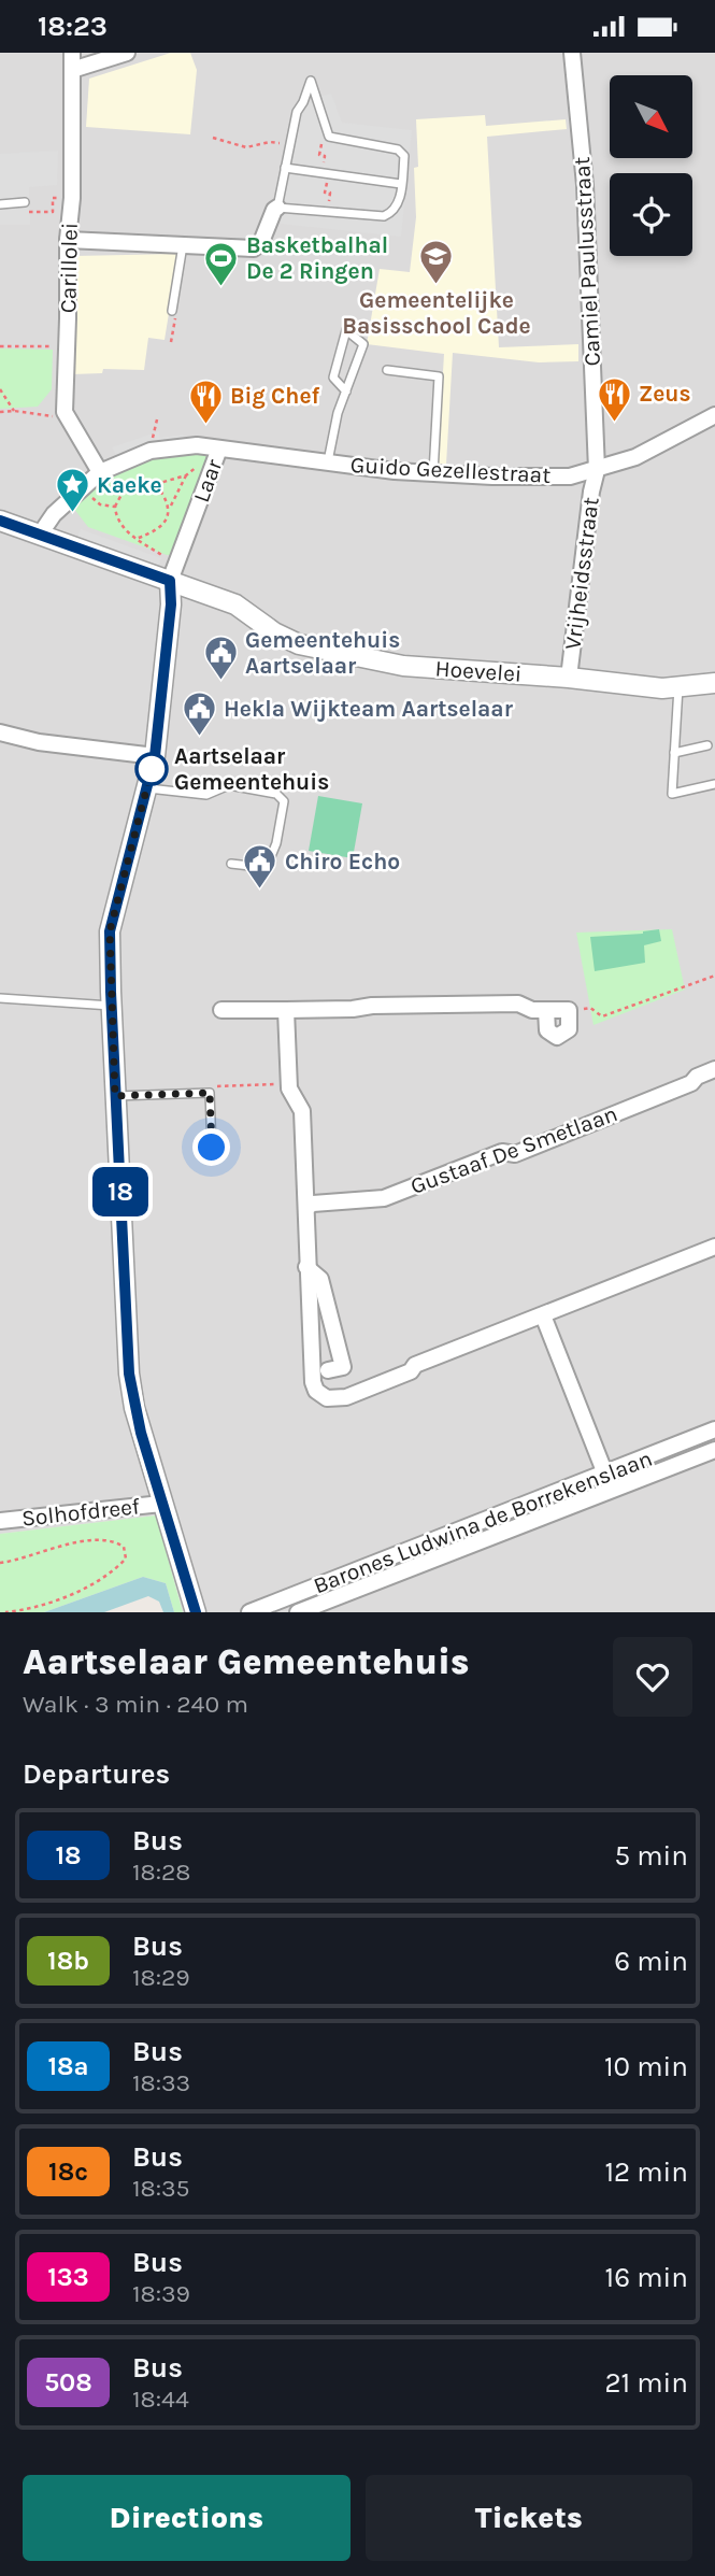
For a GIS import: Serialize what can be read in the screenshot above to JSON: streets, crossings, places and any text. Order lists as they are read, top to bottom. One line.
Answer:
{"streets":{"street":["Camiel Paulusstraat","Carillolei","Guido Gezellestraat","Laar","Vrijheidsstraat","Hoevelei","Gustaaf De Smetlaan","Solhofdreef","Barones Ludwina de Borrekenslaan"]},"crossings":[["Camiel Paulusstraat","Guido Gezellestraat"],["Camiel Paulusstraat","Vrijheidsstraat"],["Carillolei","Laar"],["Guido Gezellestraat","Laar"],["Guido Gezellestraat","Vrijheidsstraat"],["Laar","Hoevelei"],["Vrijheidsstraat","Hoevelei"]],"places":{"school or university":["Gemeentelijke Basisschool Cade"],"sports":["Basketbalhal De 2 Ringen"],"restaurant":["Zeus","Big Chef"],"place":["Kaeke"],"public building":["Gemeentehuis Aartselaar","Hekla Wijkteam Aartselaar","Chiro Echo"],"other":["Aartselaar Gemeentehuis"]},"lines":["bus line 18"],"north":"bottom right","page":{"status":"18:23","on_map":"18","heading":[["Aartselaar Gemeentehuis","Walk · 3 min · 240 m"],"Departures"],"list":[{"mark":"18","name":"Bus","note":"18:28","value":"5 min"},{"mark":"18b","name":"Bus","note":"18:29","value":"6 min"},{"mark":"18a","name":"Bus","note":"18:33","value":"10 min"},{"mark":"18c","name":"Bus","note":"18:35","value":"12 min"},{"mark":"133","name":"Bus","note":"18:39","value":"16 min"},{"mark":"508","name":"Bus","note":"18:44","value":"21 min"}],"buttons":["Directions","Tickets"]}}
